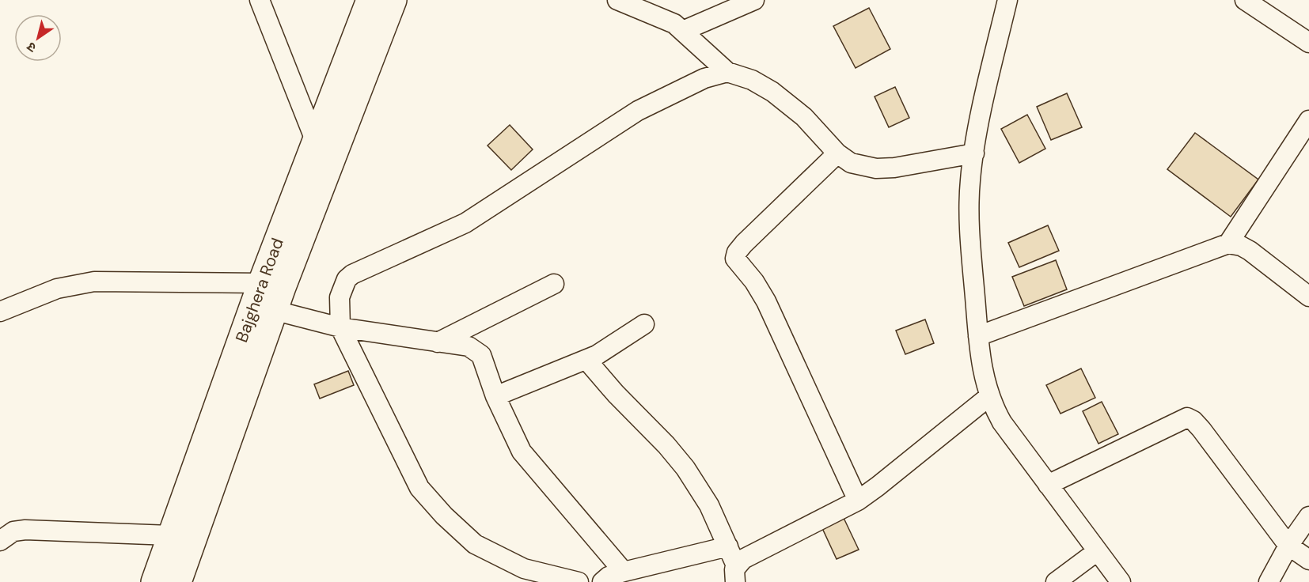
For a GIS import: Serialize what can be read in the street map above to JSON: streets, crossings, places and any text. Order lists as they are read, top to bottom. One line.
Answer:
{"streets":{"main road":["Bajghera Road"]},"north":"bottom left"}
